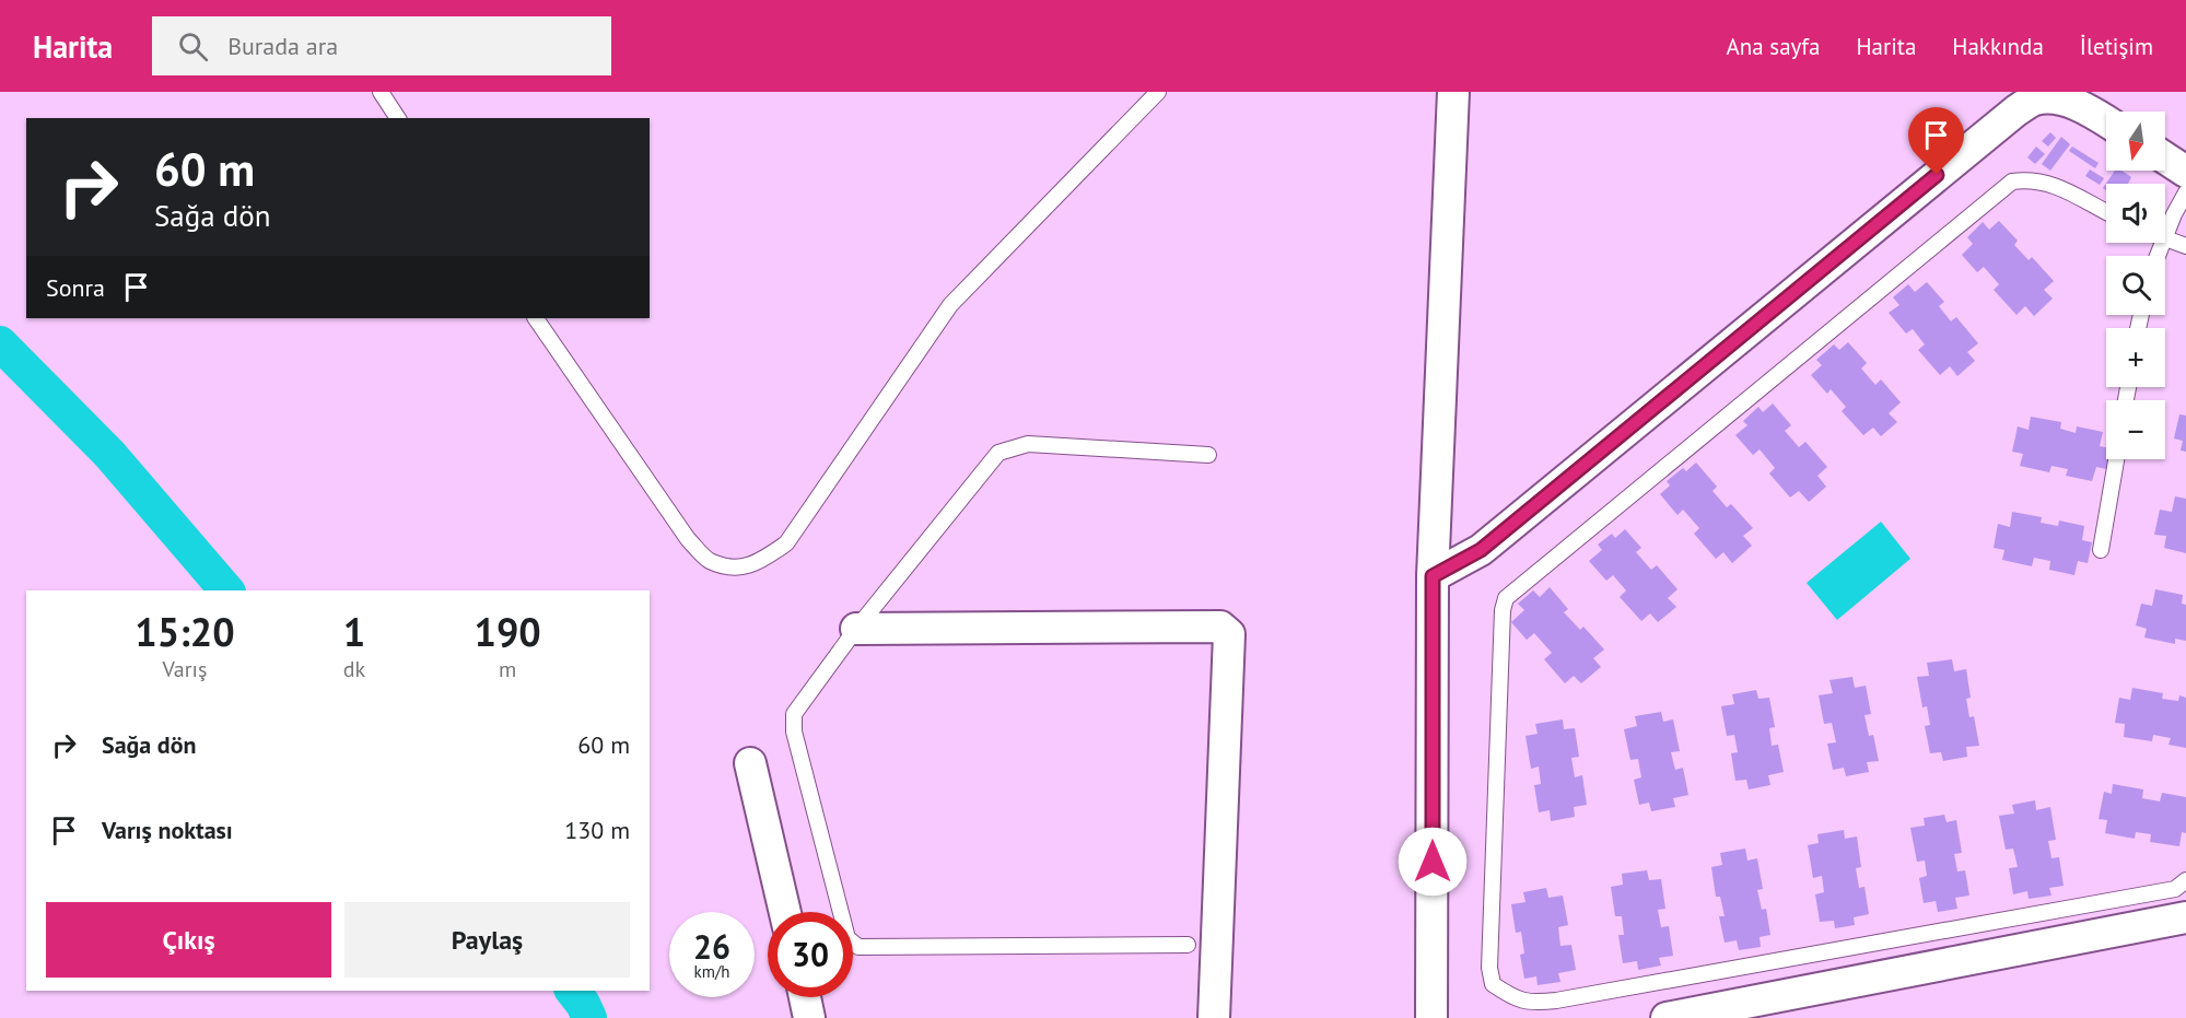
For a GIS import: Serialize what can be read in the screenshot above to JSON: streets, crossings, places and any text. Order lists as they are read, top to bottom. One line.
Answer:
{"north":"bottom","page":{"header":"Harita","search":"Burada ara","nav":["Ana sayfa","Harita","Hakkında","İletişim"],"map_buttons":["+","−"],"turn":["60 m","Sağa dön"],"then":"Sonra","eta":["15:20","Varış","1","dk","190","m"],"list":[{"name":"Sağa dön","value":"60 m"},{"name":"Varış noktası","value":"130 m"}],"buttons":["Çıkış","Paylaş"],"speed":"26 km/h","limit":"30"}}
